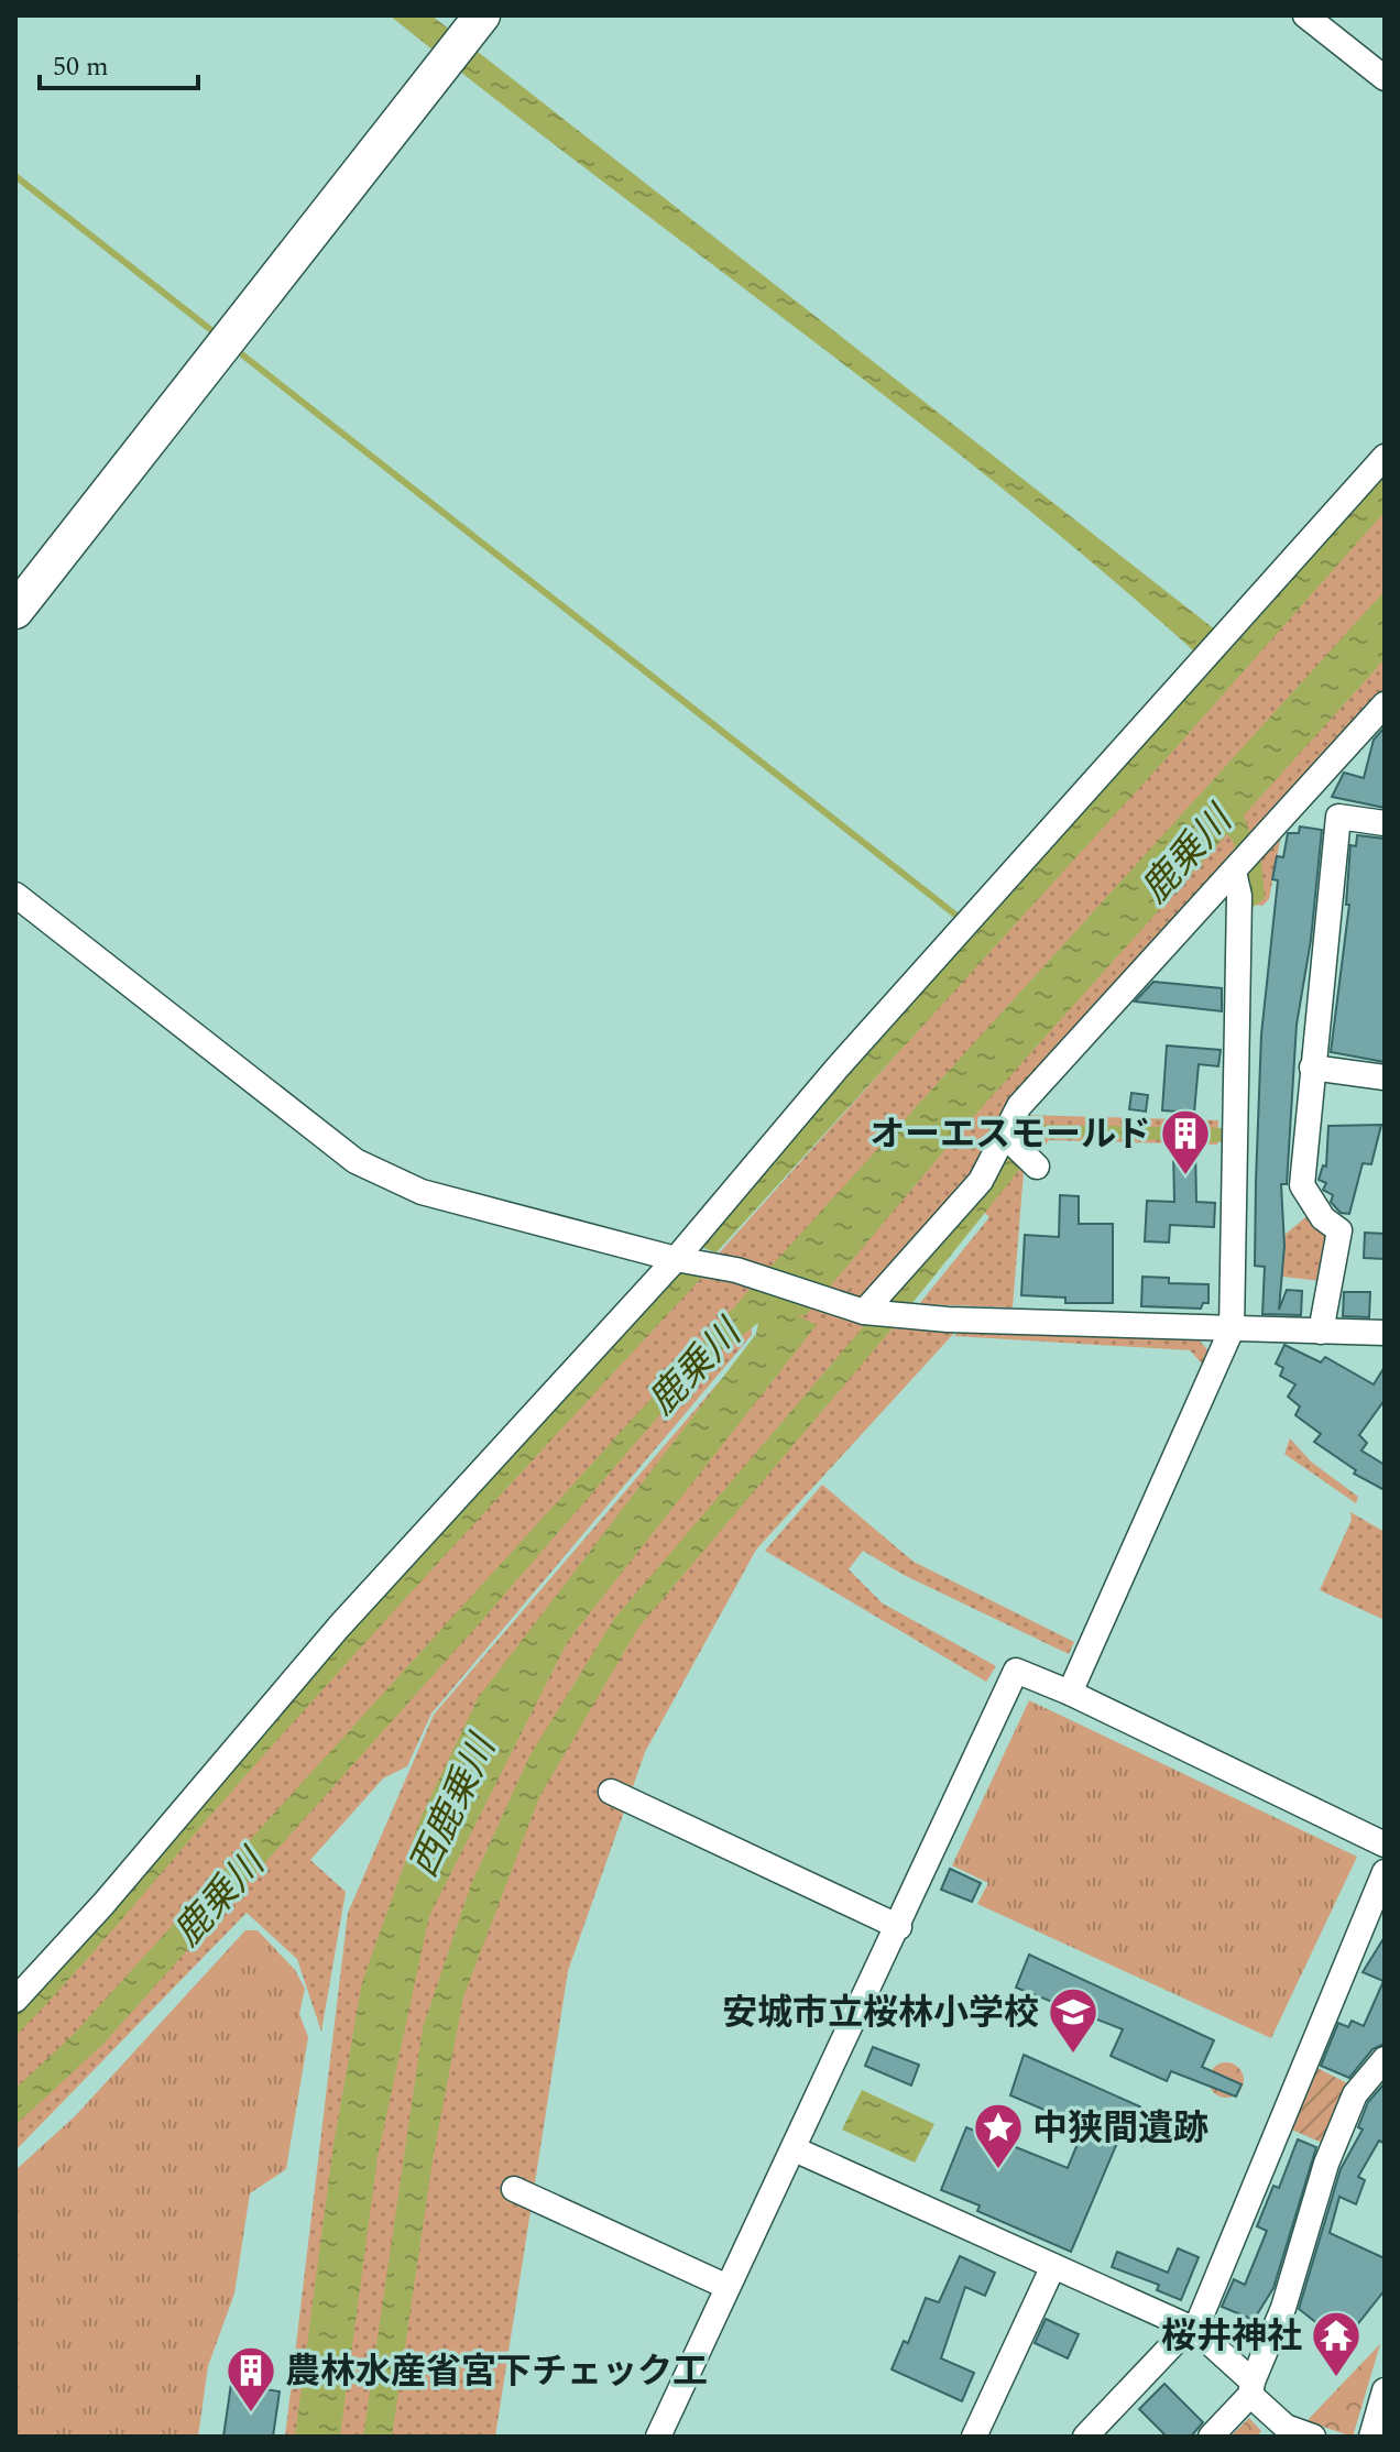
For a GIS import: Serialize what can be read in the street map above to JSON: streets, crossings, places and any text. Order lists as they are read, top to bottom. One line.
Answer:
{"water":["鹿乗川","西鹿乗川"],"places":{"building":["オーエスモールド","農林水産省宮下チェック工"],"school or university":["安城市立桜林小学校"],"place":["中狭間遺跡"],"temple":["桜井神社"]},"scale_bar":"50 m"}
